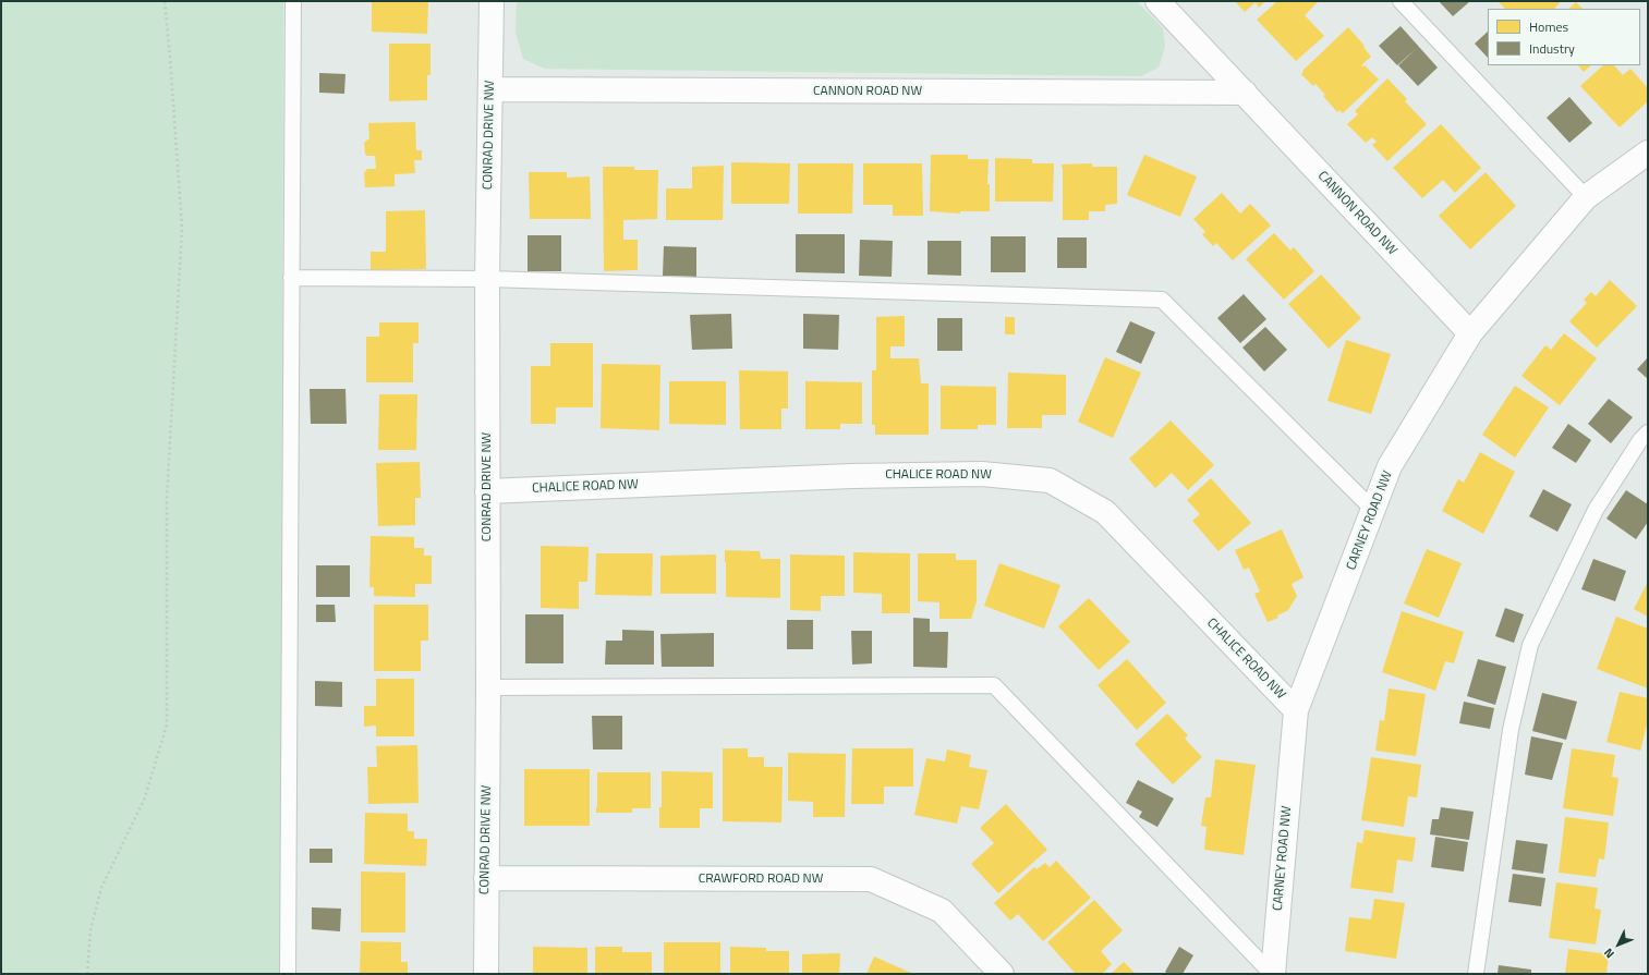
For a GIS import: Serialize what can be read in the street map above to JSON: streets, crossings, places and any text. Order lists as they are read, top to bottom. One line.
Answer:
{"streets":{"street":["CANNON ROAD NW","CONRAD DRIVE NW","CHALICE ROAD NW","CARNEY ROAD NW","CRAWFORD ROAD NW"]},"crossings":[["CANNON ROAD NW","CONRAD DRIVE NW"],["CANNON ROAD NW","CARNEY ROAD NW"],["CONRAD DRIVE NW","CHALICE ROAD NW"],["CONRAD DRIVE NW","CRAWFORD ROAD NW"],["CHALICE ROAD NW","CARNEY ROAD NW"]],"legend":["Homes","Industry"],"north":"bottom left"}
